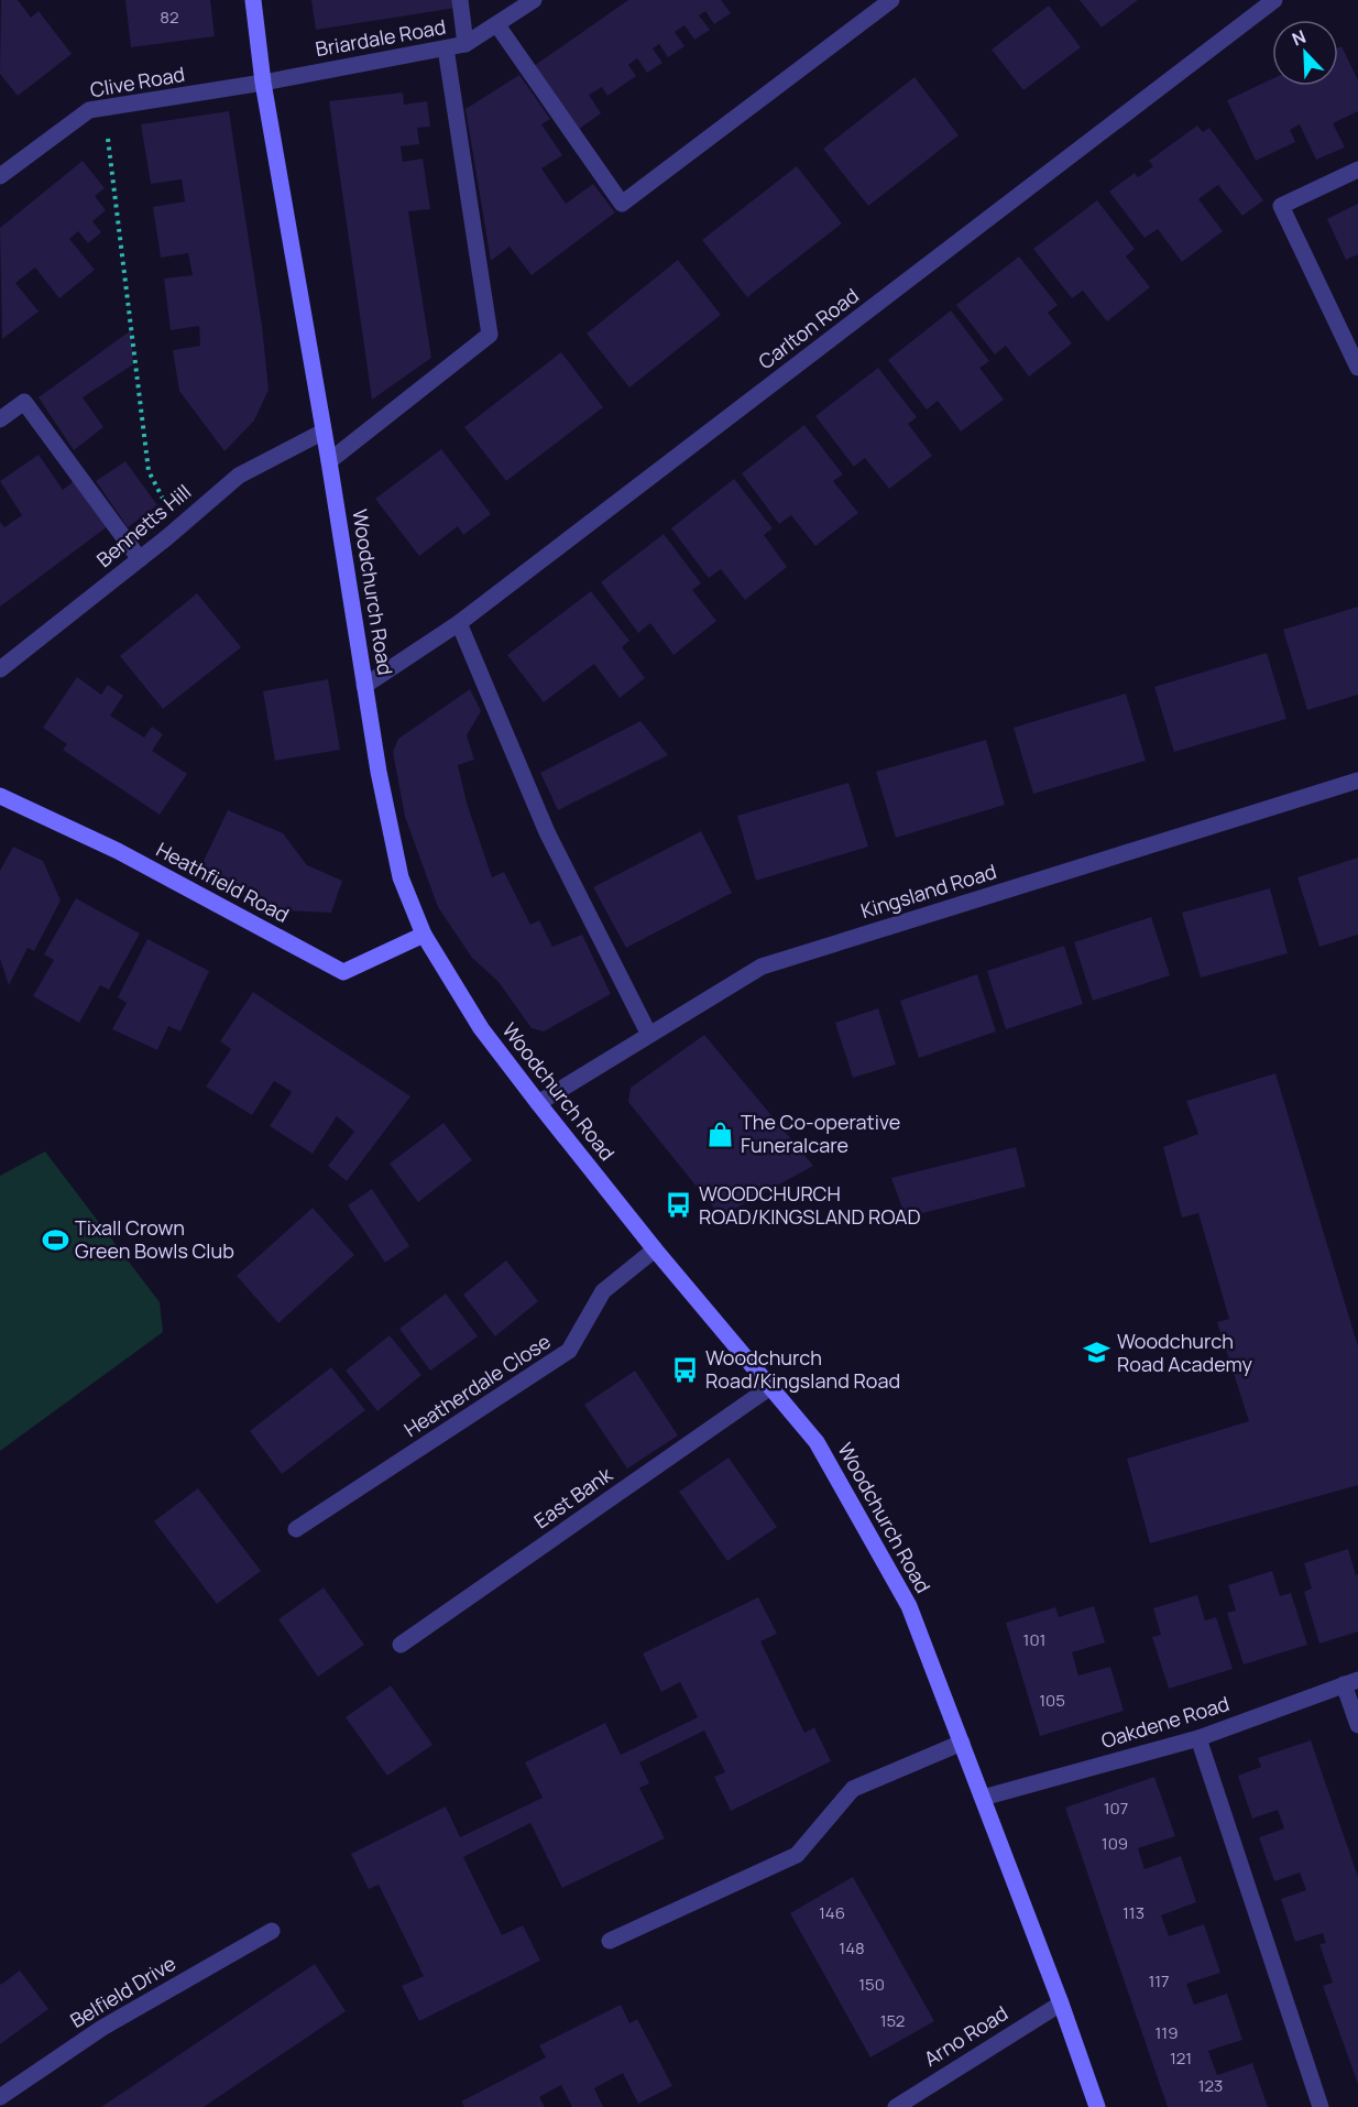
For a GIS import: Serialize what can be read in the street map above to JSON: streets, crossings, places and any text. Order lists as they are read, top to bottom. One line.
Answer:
{"streets":{"street":["Briardale Road","Clive Road","Carlton Road","Bennetts Hill","Woodchurch Road","Heathfield Road","Kingsland Road","Heatherdale Close","East Bank","Oakdene Road","Belfield Drive","Arno Road"]},"crossings":[["Briardale Road","Clive Road"],["Briardale Road","Woodchurch Road"],["Clive Road","Woodchurch Road"],["Carlton Road","Woodchurch Road"],["Bennetts Hill","Woodchurch Road"],["Woodchurch Road","Heathfield Road"],["Woodchurch Road","Kingsland Road"],["Woodchurch Road","Heatherdale Close"],["Woodchurch Road","East Bank"],["Woodchurch Road","Oakdene Road"],["Woodchurch Road","Arno Road"]],"places":{"shop":["The Co-operative Funeralcare"],"bus stop":["WOODCHURCH ROAD/KINGSLAND ROAD","Woodchurch Road/Kingsland Road"],"sports":["Tixall Crown Green Bowls Club"],"school or university":["Woodchurch Road Academy"]},"house_numbers":["82","101","105","107","109","146","113","148","117","150","152","119","121","123"],"north":"top left"}
